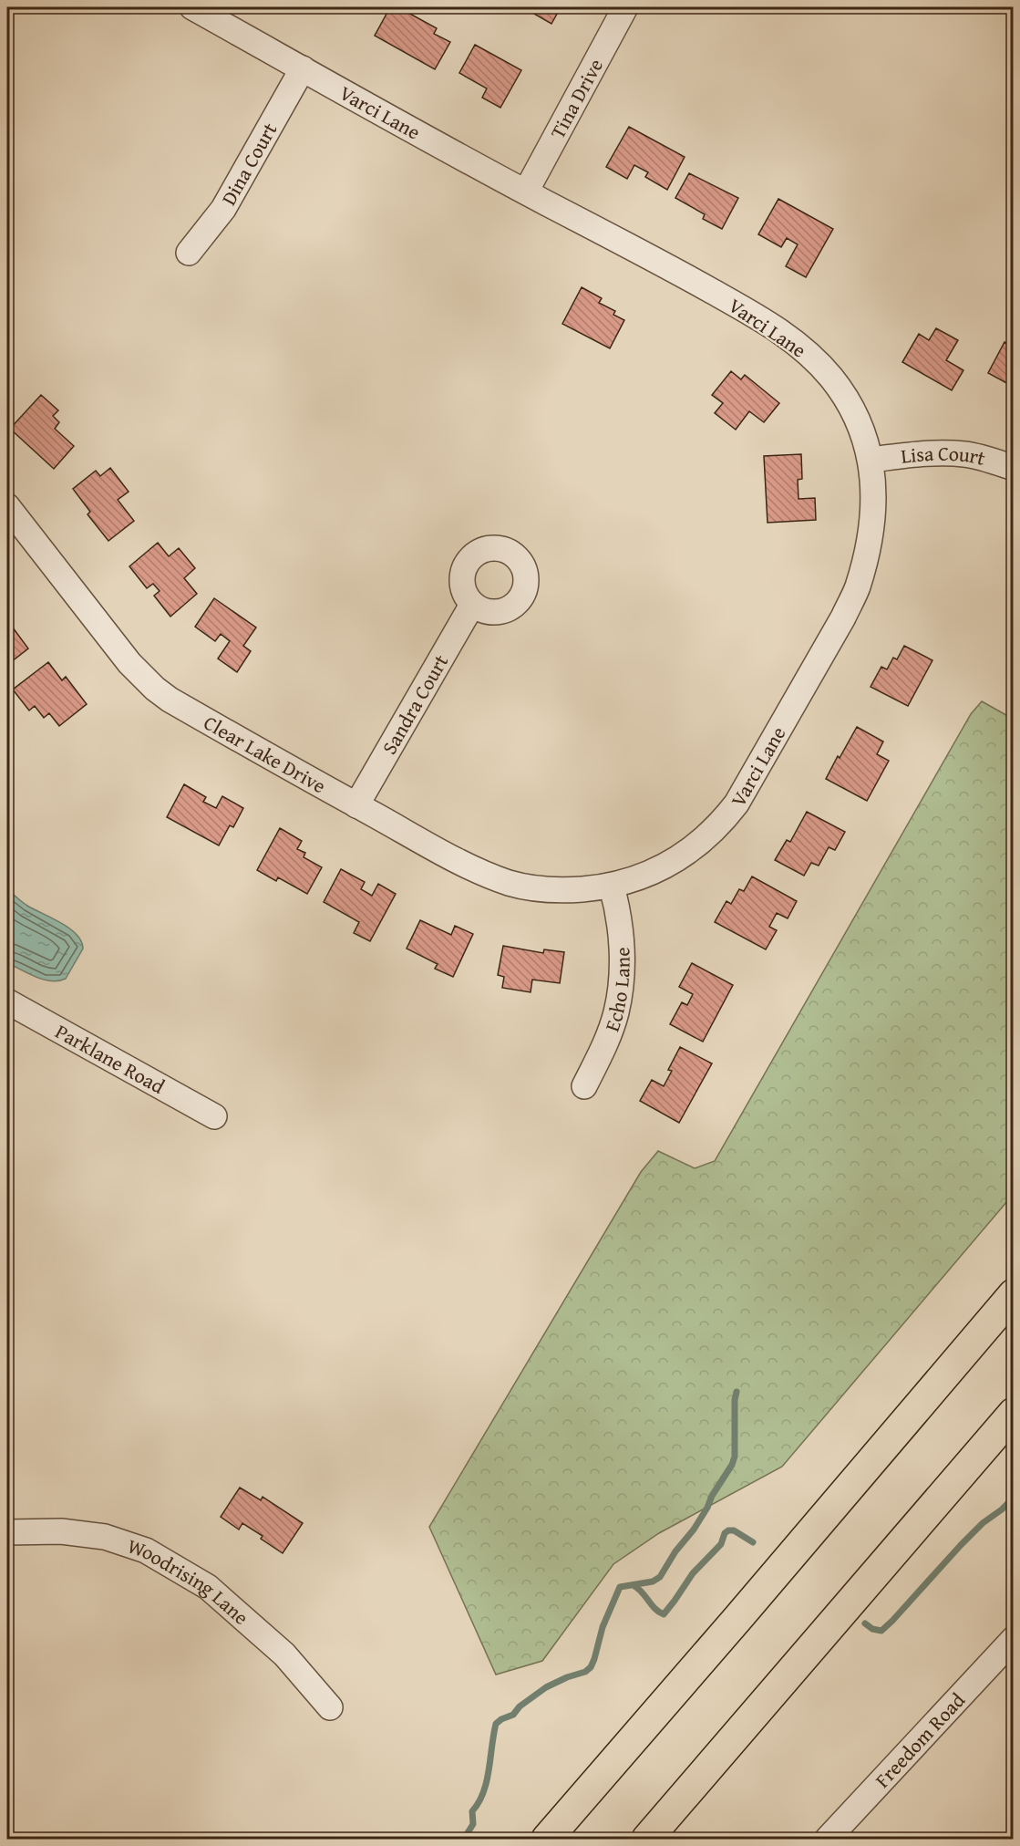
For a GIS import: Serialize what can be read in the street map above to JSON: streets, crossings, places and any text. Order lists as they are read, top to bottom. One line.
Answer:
{"streets":{"street":["Tina Drive","Varci Lane","Dina Court","Lisa Court","Sandra Court","Clear Lake Drive","Echo Lane","Parklane Road","Woodrising Lane","Freedom Road"]},"crossings":[["Tina Drive","Varci Lane"],["Varci Lane","Dina Court"],["Varci Lane","Lisa Court"],["Varci Lane","Clear Lake Drive"],["Varci Lane","Echo Lane"],["Sandra Court","Clear Lake Drive"],["Clear Lake Drive","Echo Lane"]]}
